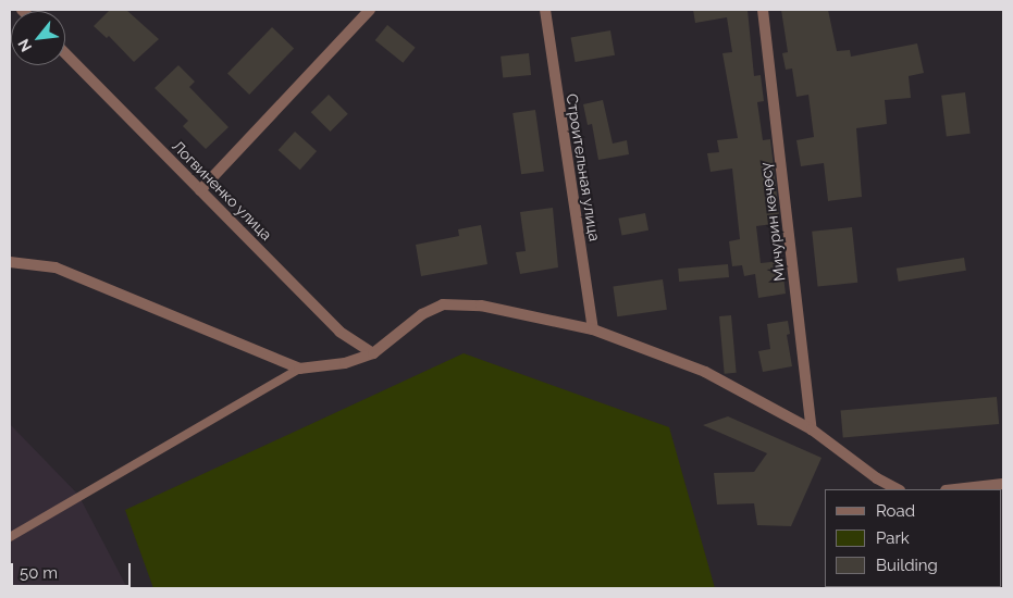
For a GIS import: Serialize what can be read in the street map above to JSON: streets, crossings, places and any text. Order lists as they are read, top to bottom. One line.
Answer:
{"streets":{"street":["Строительная улица","Логвиненко улица","Мичурин көчөсү"]},"legend":["Road","Park","Building"],"scale_bar":"50 m","north":"bottom left"}
